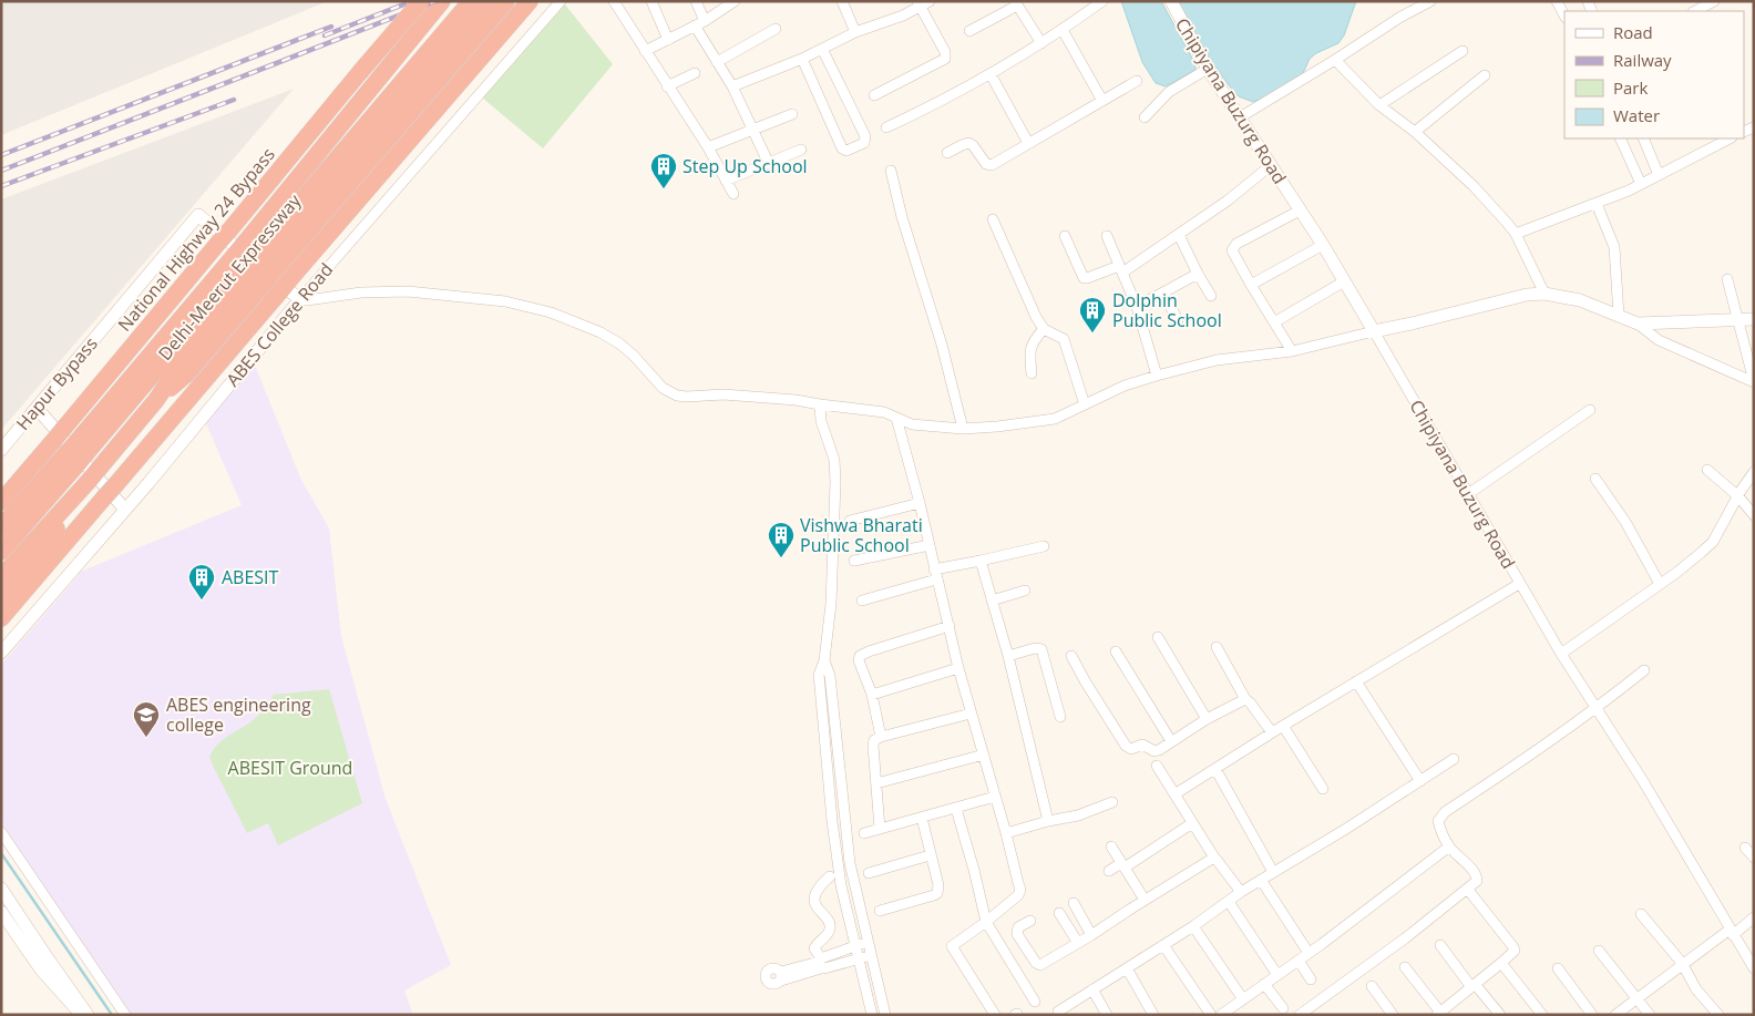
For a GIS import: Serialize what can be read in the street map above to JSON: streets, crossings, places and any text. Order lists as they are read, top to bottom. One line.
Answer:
{"streets":{"highway":["National Highway 24 Bypass","Delhi-Meerut Expressway"],"street":["Chipiyana Buzurg Road","ABES College Road","Hapur Bypass"]},"crossings":[["ABES College Road","Hapur Bypass"]],"parks":["ABESIT Ground"],"places":{"building":["Step Up School","Dolphin Public School","Vishwa Bharati Public School","ABESIT"],"school or university":["ABES engineering college"]},"legend":["Road","Railway","Park","Water"]}
